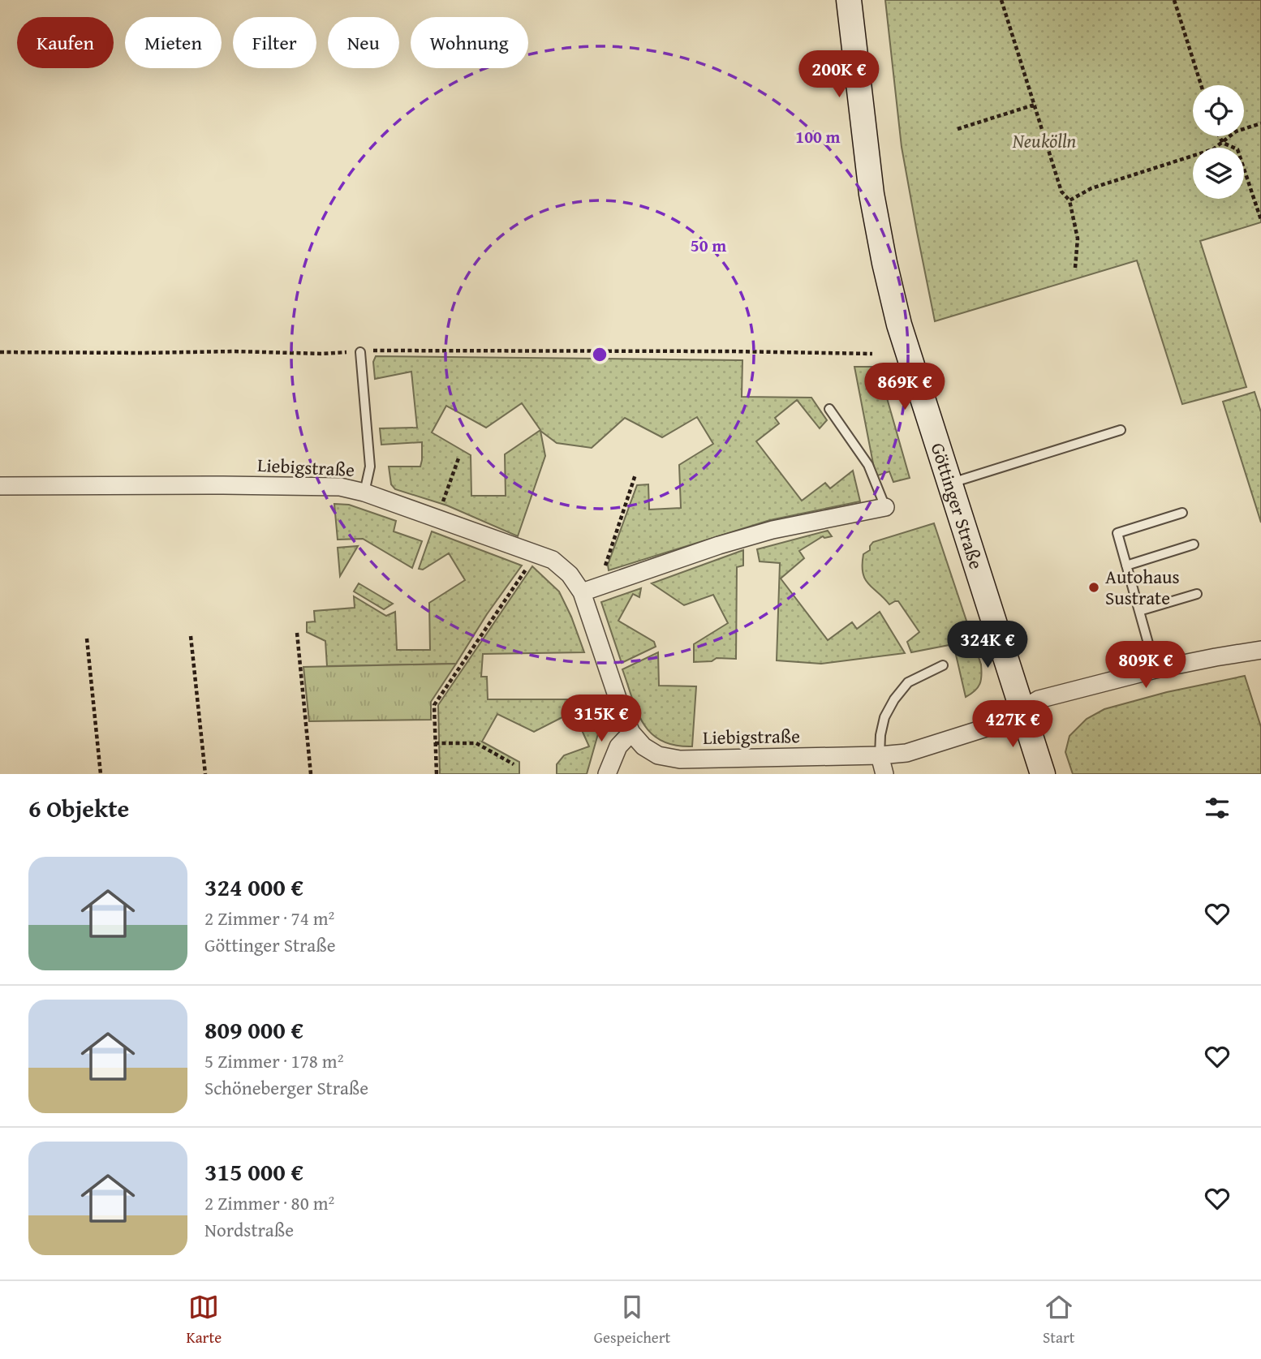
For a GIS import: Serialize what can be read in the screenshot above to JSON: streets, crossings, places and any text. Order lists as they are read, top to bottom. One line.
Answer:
{"streets":{"street":["Liebigstraße","Göttinger Straße"]},"crossings":[["Liebigstraße","Göttinger Straße"]],"parks":["Neukölln"],"places":["Autohaus Sustrate"],"page":{"chip":["Kaufen","Mieten","Filter","Neu","Wohnung"],"price":["200K €","869K €","324K €","809K €","315K €","427K €"],"heading":"6 Objekte","list":[{"name":"324 000 €","note":"2 Zimmer · 74 m² · Göttinger Straße"},{"name":"809 000 €","note":"5 Zimmer · 178 m² · Schöneberger Straße"},{"name":"315 000 €","note":"2 Zimmer · 80 m² · Nordstraße"}],"tabs":["Karte","Gespeichert","Start"]},"rings":["100 m","50 m"]}
